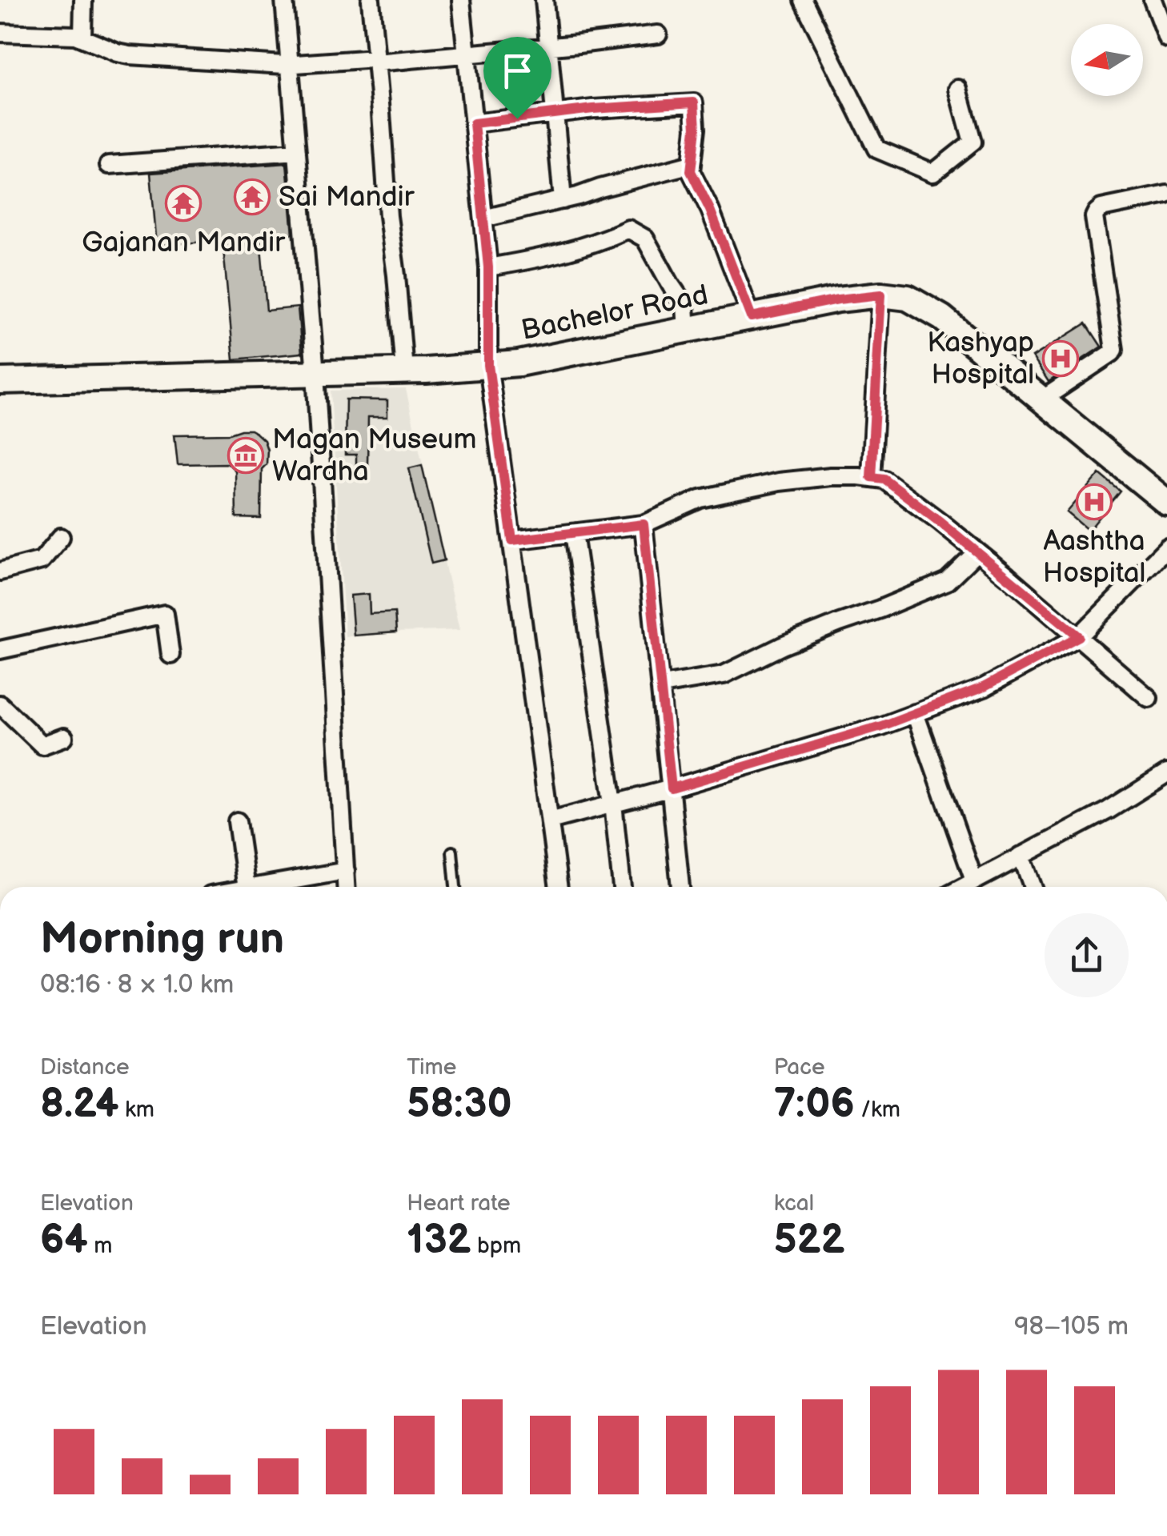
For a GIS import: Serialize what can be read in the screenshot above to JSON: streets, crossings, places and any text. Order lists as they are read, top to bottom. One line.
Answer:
{"streets":{"main road":["Bachelor Road"]},"places":{"temple":["Sai Mandir","Gajanan Mandir"],"hospital":["Kashyap Hospital","Aashtha Hospital"],"museum":["Magan Museum Wardha"]},"north":"left","page":{"heading":["Morning run","08:16 · 8 × 1.0 km"],"stats":[["Distance","8.24 km"],["Time","58:30"],["Pace","7:06 /km"],["Elevation","64 m"],["Heart rate","132 bpm"],["kcal","522"]],"chart":["Elevation","98–105 m"]}}
